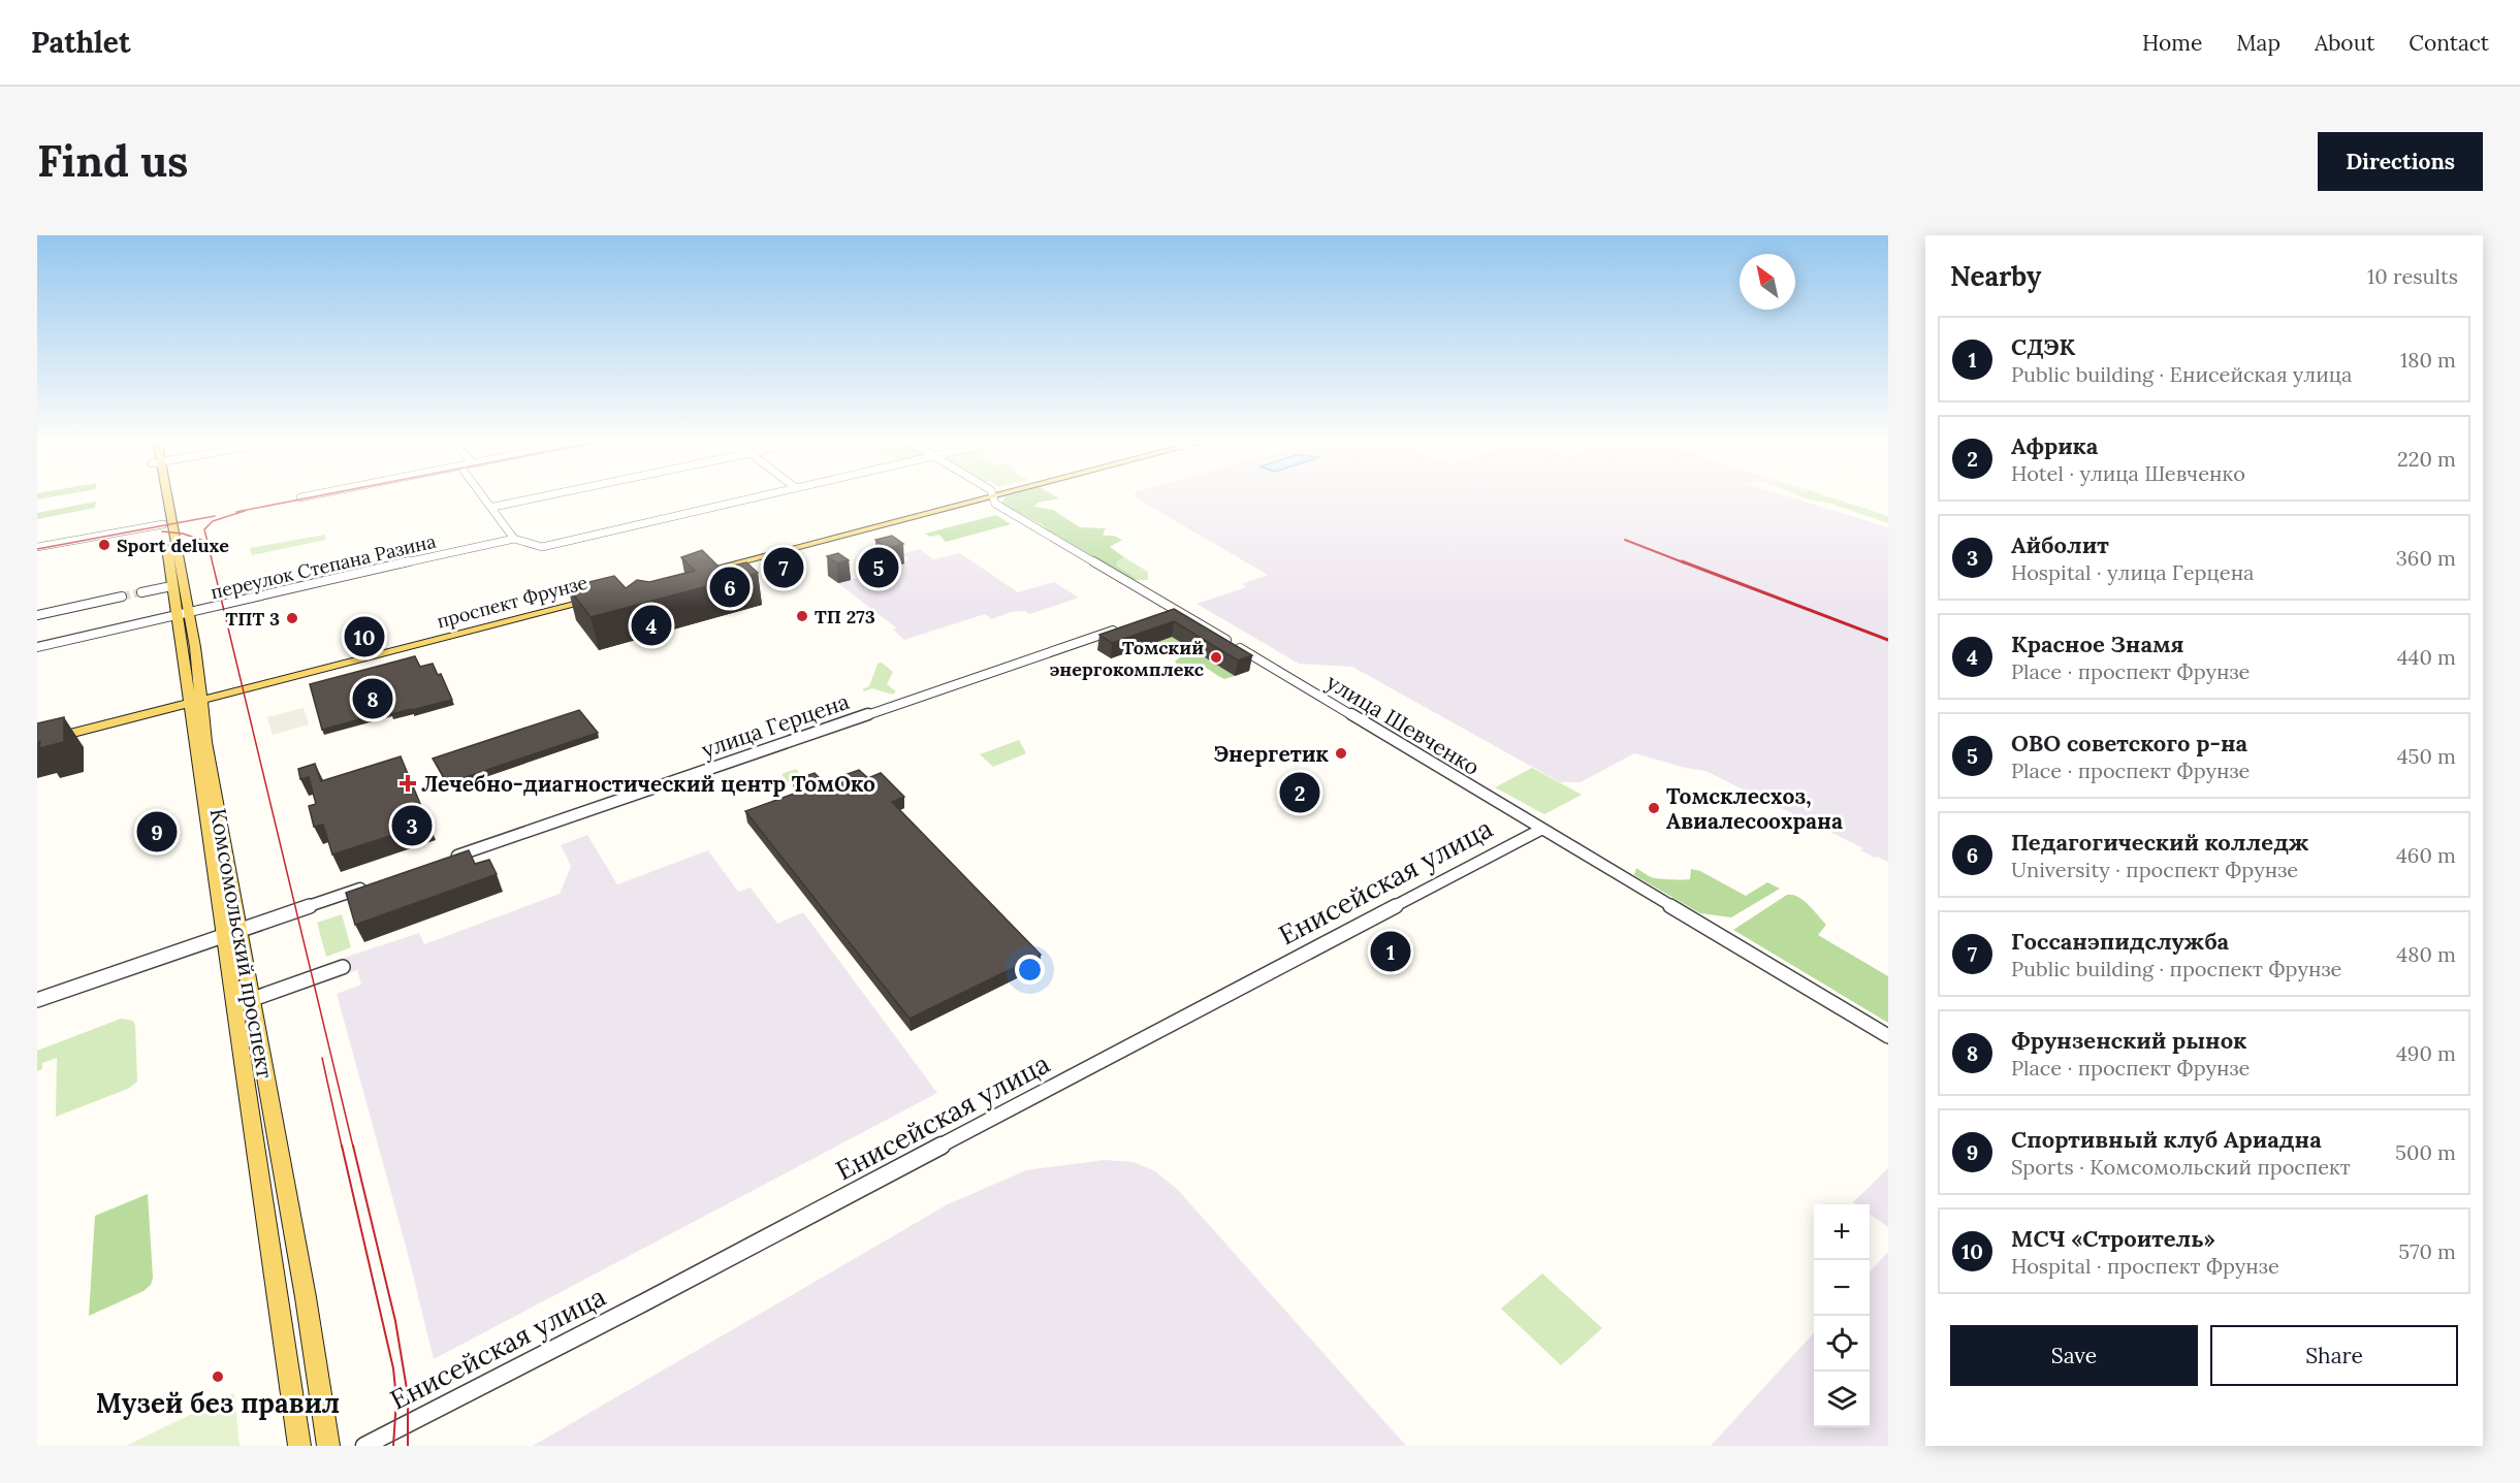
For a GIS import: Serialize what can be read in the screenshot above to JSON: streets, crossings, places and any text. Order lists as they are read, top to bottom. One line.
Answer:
{"streets":{"main road":["проспект Фрунзе","Комсомольский проспект"],"street":["переулок Степана Разина","улица Шевченко","улица Герцена","Енисейская улица"]},"crossings":[["переулок Степана Разина","Комсомольский проспект"],["проспект Фрунзе","Комсомольский проспект"],["улица Шевченко","Енисейская улица"]],"places":{"other":["Sport deluxe","ТП 273","ТПТ 3","Томский энергокомплекс","Энергетик","Томсклесхоз, Авиалесоохрана","Музей без правил"],"health":["Лечебно-диагностический центр ТомОко"]},"north":"top left","page":{"header":"Pathlet","nav":["Home","Map","About","Contact"],"buttons":["Directions",["Save","Share"]],"title":"Find us","heading":["Nearby","10 results"],"list":[{"mark":"1","name":"СДЭК","note":"Public building · Енисейская улица","value":"180 m"},{"mark":"2","name":"Африка","note":"Hotel · улица Шевченко","value":"220 m"},{"mark":"3","name":"Айболит","note":"Hospital · улица Герцена","value":"360 m"},{"mark":"4","name":"Красное Знамя","note":"Place · проспект Фрунзе","value":"440 m"},{"mark":"5","name":"ОВО советского р-на","note":"Place · проспект Фрунзе","value":"450 m"},{"mark":"6","name":"Педагогический колледж","note":"University · проспект Фрунзе","value":"460 m"},{"mark":"7","name":"Госсанэпидслужба","note":"Public building · проспект Фрунзе","value":"480 m"},{"mark":"8","name":"Фрунзенский рынок","note":"Place · проспект Фрунзе","value":"490 m"},{"mark":"9","name":"Спортивный клуб Ариадна","note":"Sports · Комсомольский проспект","value":"500 m"},{"mark":"10","name":"МСЧ «Строитель»","note":"Hospital · проспект Фрунзе","value":"570 m"}],"pins":["5","7","6","4","10","8","2","3","9","1"],"map_buttons":["+","−"]}}
